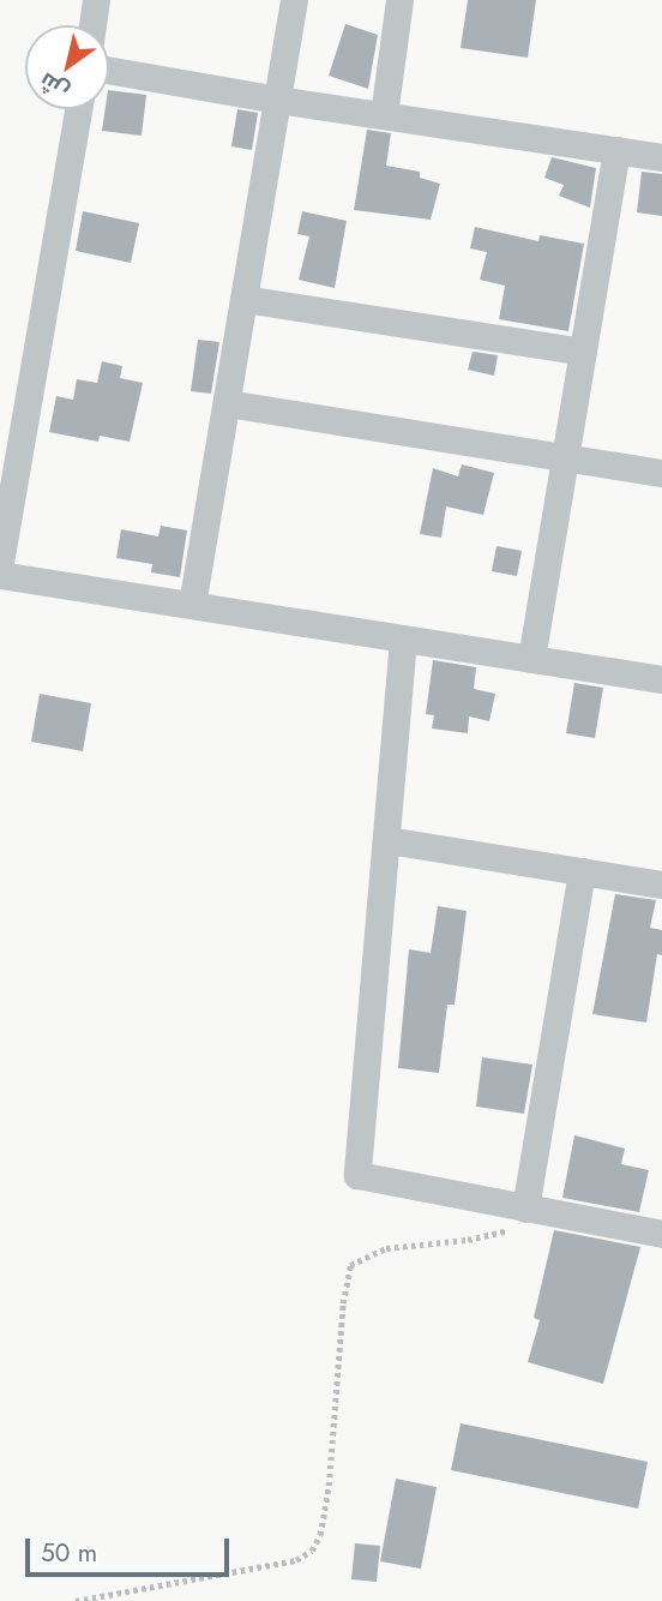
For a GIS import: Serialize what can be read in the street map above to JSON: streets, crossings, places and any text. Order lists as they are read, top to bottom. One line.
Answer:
{"scale_bar":"50 m","north":"bottom left"}
